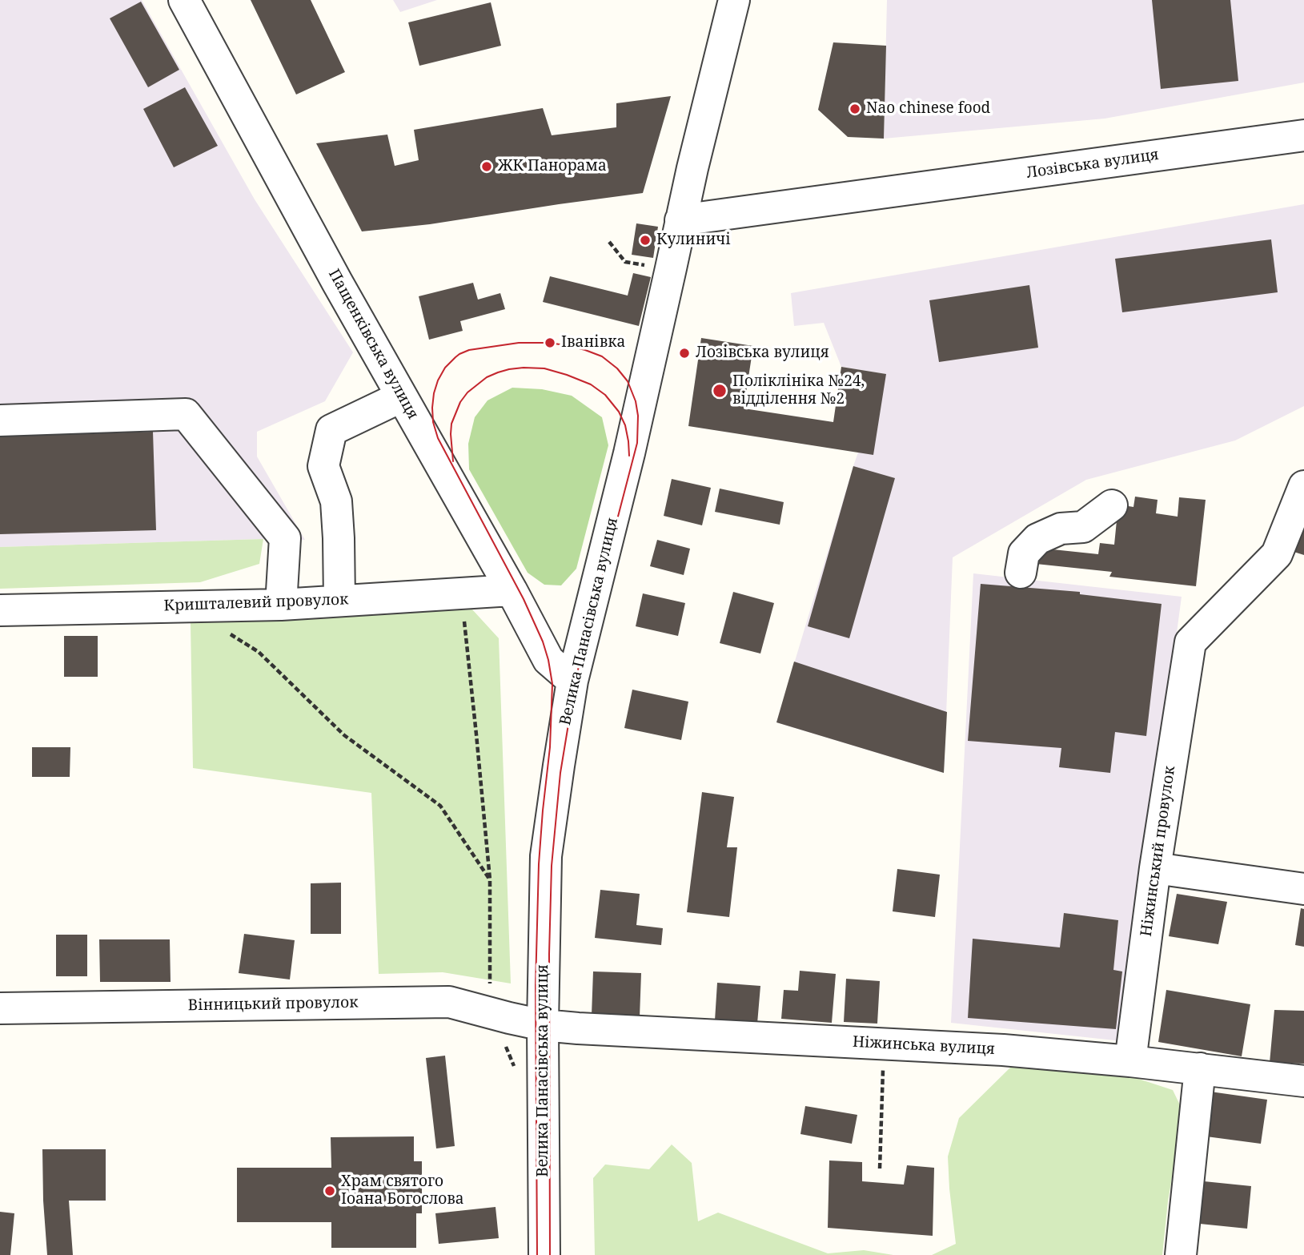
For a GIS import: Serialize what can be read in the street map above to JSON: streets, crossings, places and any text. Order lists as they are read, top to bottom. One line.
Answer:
{"streets":{"street":["Лозівська вулиця","Пащенківська вулиця","Кришталевий провулок","Велика Панасівська вулиця","Ніжинський провулок","Вінницький провулок","Ніжинська вулиця"]},"crossings":[["Лозівська вулиця","Велика Панасівська вулиця"],["Пащенківська вулиця","Кришталевий провулок"],["Пащенківська вулиця","Велика Панасівська вулиця"],["Велика Панасівська вулиця","Вінницький провулок"],["Велика Панасівська вулиця","Ніжинська вулиця"],["Ніжинський провулок","Ніжинська вулиця"],["Вінницький провулок","Ніжинська вулиця"]],"places":["Nao chinese food","ЖК Панорама","Кулиничі","Іванівка","Лозівська вулиця","Поліклініка №24, відділення №2","Храм святого Іоана Богослова"]}
